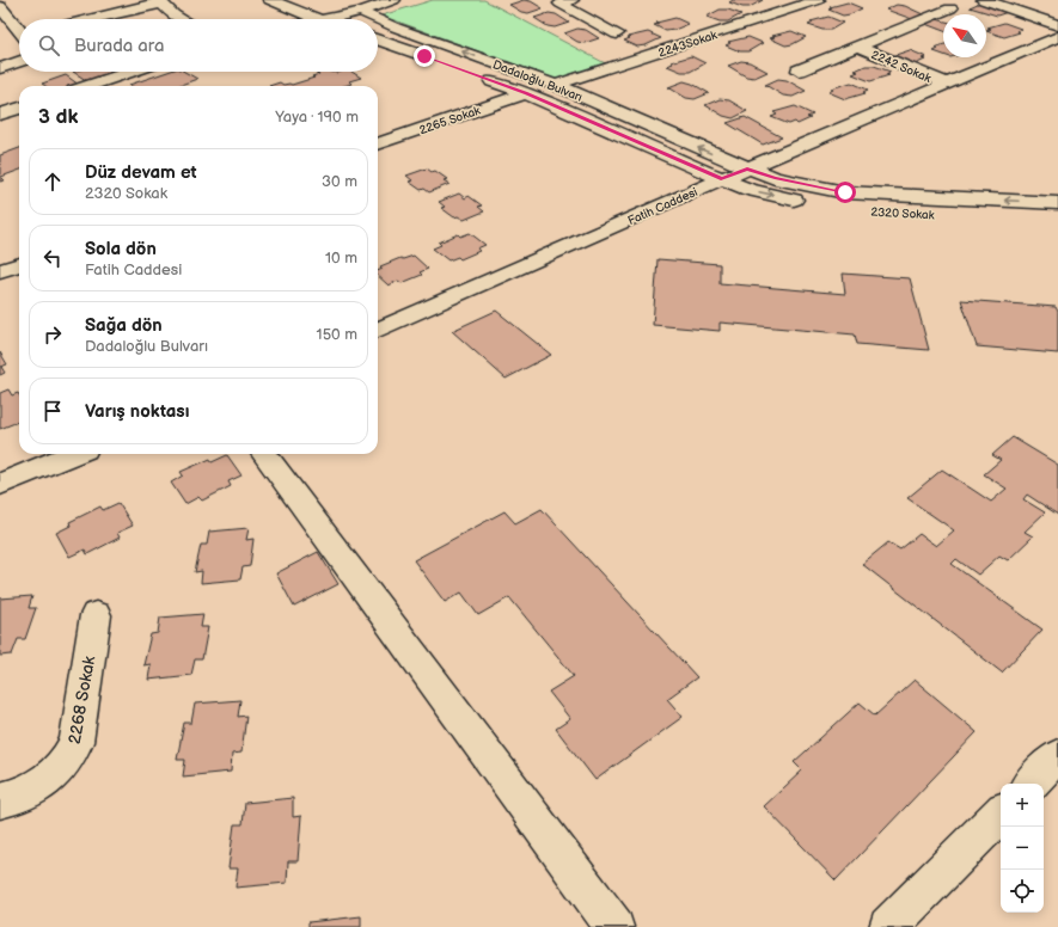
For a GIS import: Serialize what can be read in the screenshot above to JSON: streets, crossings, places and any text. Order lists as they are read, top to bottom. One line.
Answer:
{"streets":{"street":["2243Sokak","2242 Sokak","Dadaloğlu Bulvarı","2265 Sokak","Fatih Caddesi","2320 Sokak","2268 Sokak"]},"crossings":[["2243Sokak","Dadaloğlu Bulvarı"],["2242 Sokak","Fatih Caddesi"],["Dadaloğlu Bulvarı","2265 Sokak"],["Dadaloğlu Bulvarı","Fatih Caddesi"],["Dadaloğlu Bulvarı","2320 Sokak"],["Fatih Caddesi","2320 Sokak"]],"north":"top left","page":{"search":"Burada ara","heading":["3 dk","Yaya · 190 m"],"list":[["Düz devam et","2320 Sokak","30 m"],["Sola dön","Fatih Caddesi","10 m"],["Sağa dön","Dadaloğlu Bulvarı","150 m"],"Varış noktası"],"map_buttons":["+","−"]}}
